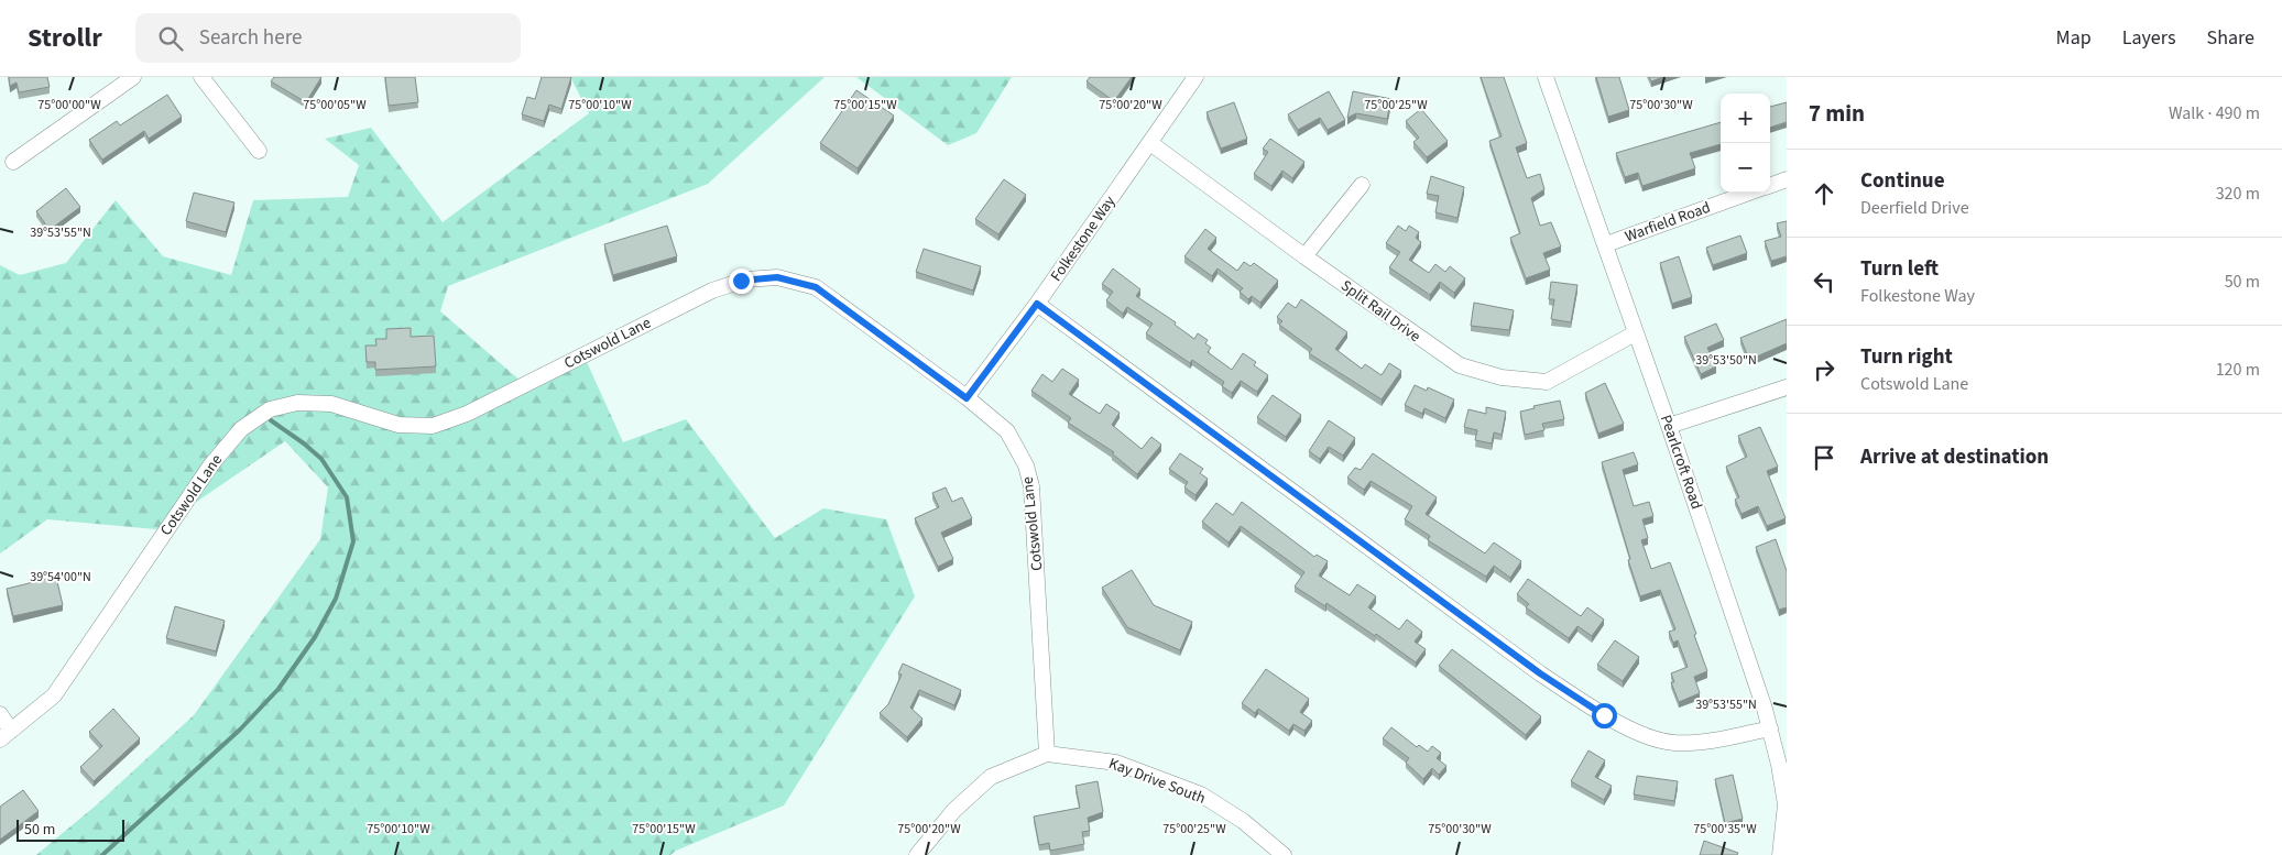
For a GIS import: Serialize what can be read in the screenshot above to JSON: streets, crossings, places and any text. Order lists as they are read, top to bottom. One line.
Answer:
{"streets":{"street":["Warfield Road","Folkestone Way","Split Rail Drive","Cotswold Lane","Pearlcroft Road","Kay Drive South"]},"crossings":[["Warfield Road","Pearlcroft Road"],["Folkestone Way","Split Rail Drive"],["Folkestone Way","Cotswold Lane"],["Split Rail Drive","Pearlcroft Road"],["Cotswold Lane","Kay Drive South"]],"scale_bar":"50 m","page":{"header":"Strollr","search":"Search here","nav":["Map","Layers","Share"],"heading":["7 min","Walk · 490 m"],"map_buttons":["+","−"],"list":[["Continue","Deerfield Drive","320 m"],["Turn left","Folkestone Way","50 m"],["Turn right","Cotswold Lane","120 m"],"Arrive at destination"],"scale":"50 m"},"coordinates":["75°00'00\"W","75°00'05\"W","75°00'10\"W","75°00'15\"W","75°00'20\"W","75°00'25\"W","75°00'30\"W","39°53'55\"N","39°53'50\"N","39°54'00\"N","75°00'35\"W"]}
